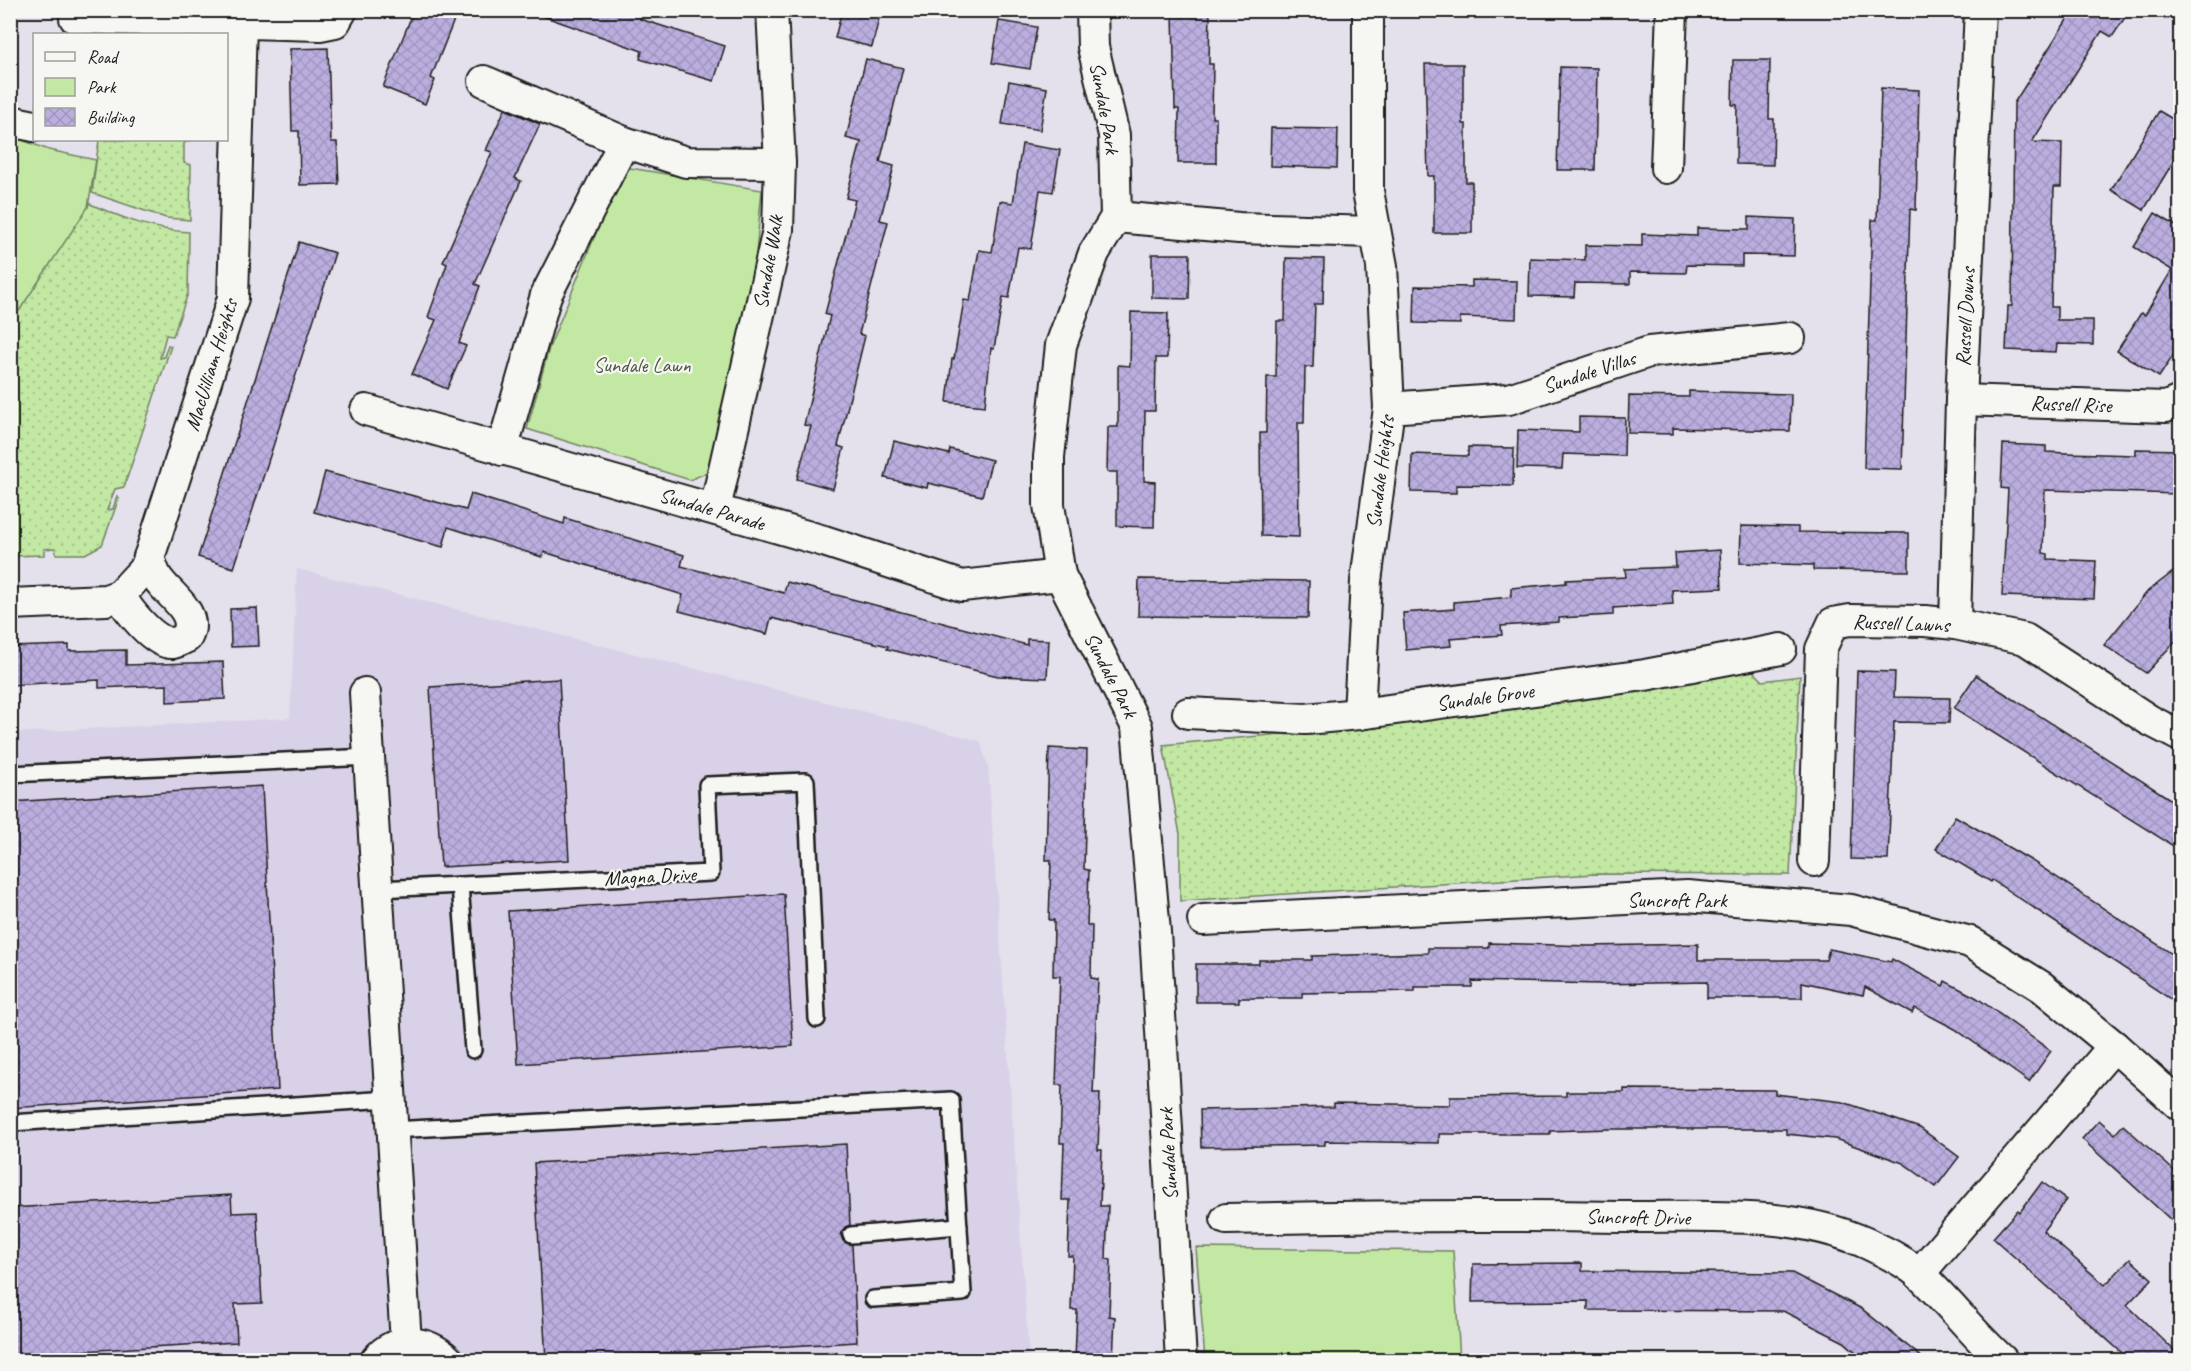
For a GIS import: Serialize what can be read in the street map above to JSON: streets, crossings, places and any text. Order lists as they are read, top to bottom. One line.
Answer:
{"streets":{"street":["Sundale Park","Sundale Walk","Russell Downs","MacUilliam Heights","Sundale Villas","Russell Rise","Sundale Heights","Sundale Parade","Russell Lawns","Sundale Grove","Suncroft Park","Suncroft Drive"],"lane":["Magna Drive"]},"crossings":[["Sundale Park","Sundale Parade"],["Sundale Walk","Sundale Parade"],["Russell Downs","Russell Rise"],["Russell Downs","Russell Lawns"],["Sundale Villas","Sundale Heights"],["Sundale Heights","Sundale Grove"]],"parks":["Sundale Lawn"],"legend":["Road","Park","Building"]}
